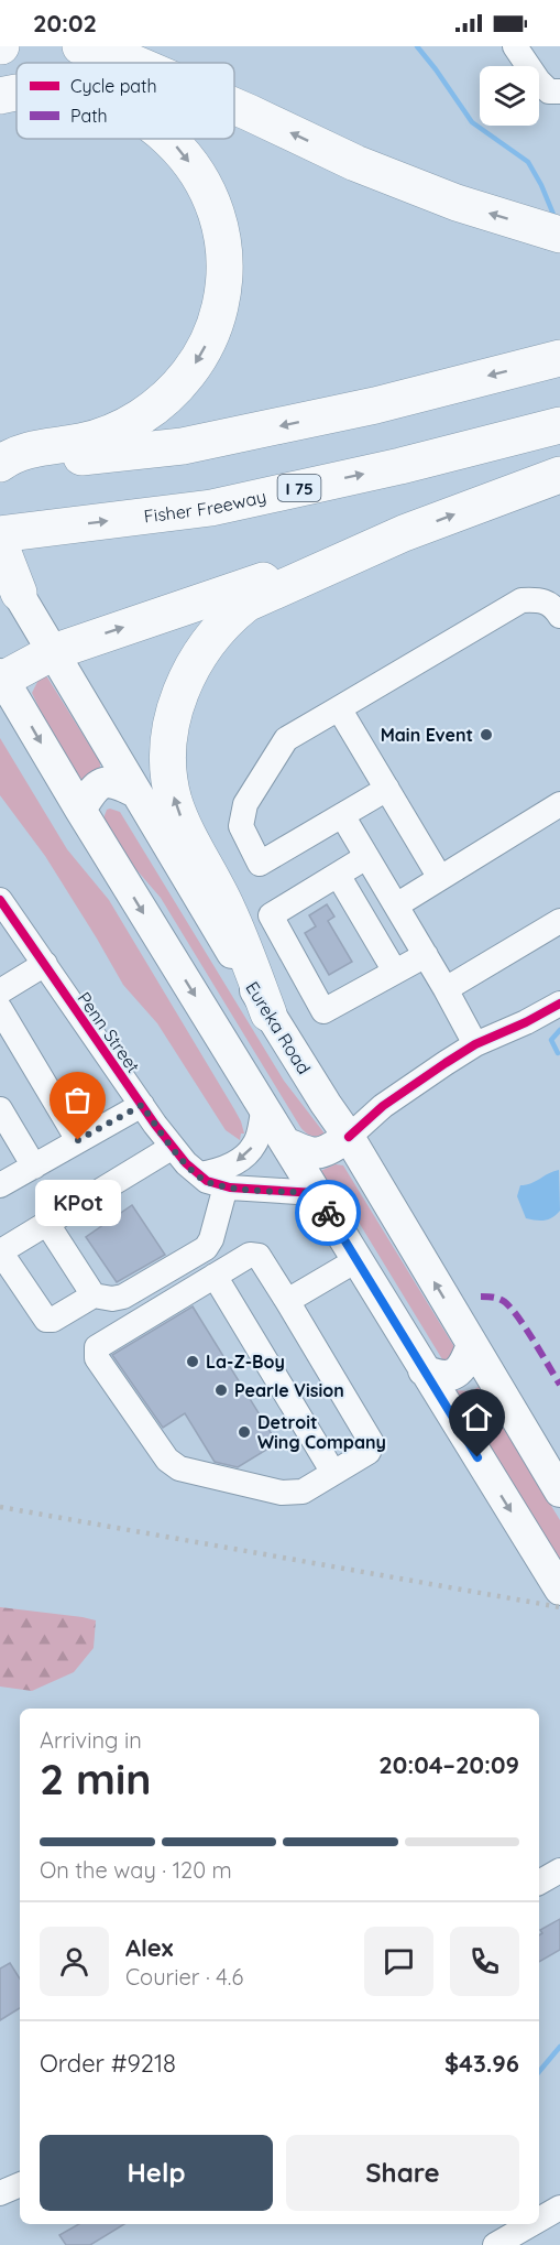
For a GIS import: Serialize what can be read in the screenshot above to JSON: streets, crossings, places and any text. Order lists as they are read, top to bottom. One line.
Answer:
{"streets":{"highway":["I 75","Fisher Freeway"],"main road":["Eureka Road"],"street":["Penn Street"]},"places":["Main Event","KPot","La-Z-Boy","Pearle Vision","Detroit Wing Company"],"legend":["Cycle path","Path"],"page":{"status":"20:02","bubble":"KPot","heading":["2 min","Arriving in","20:04–20:09"],"panel":["Alex","Courier · 4.6","Order #9218","$43.96"],"bar":"On the way · 120 m","buttons":["Help","Share"]}}
